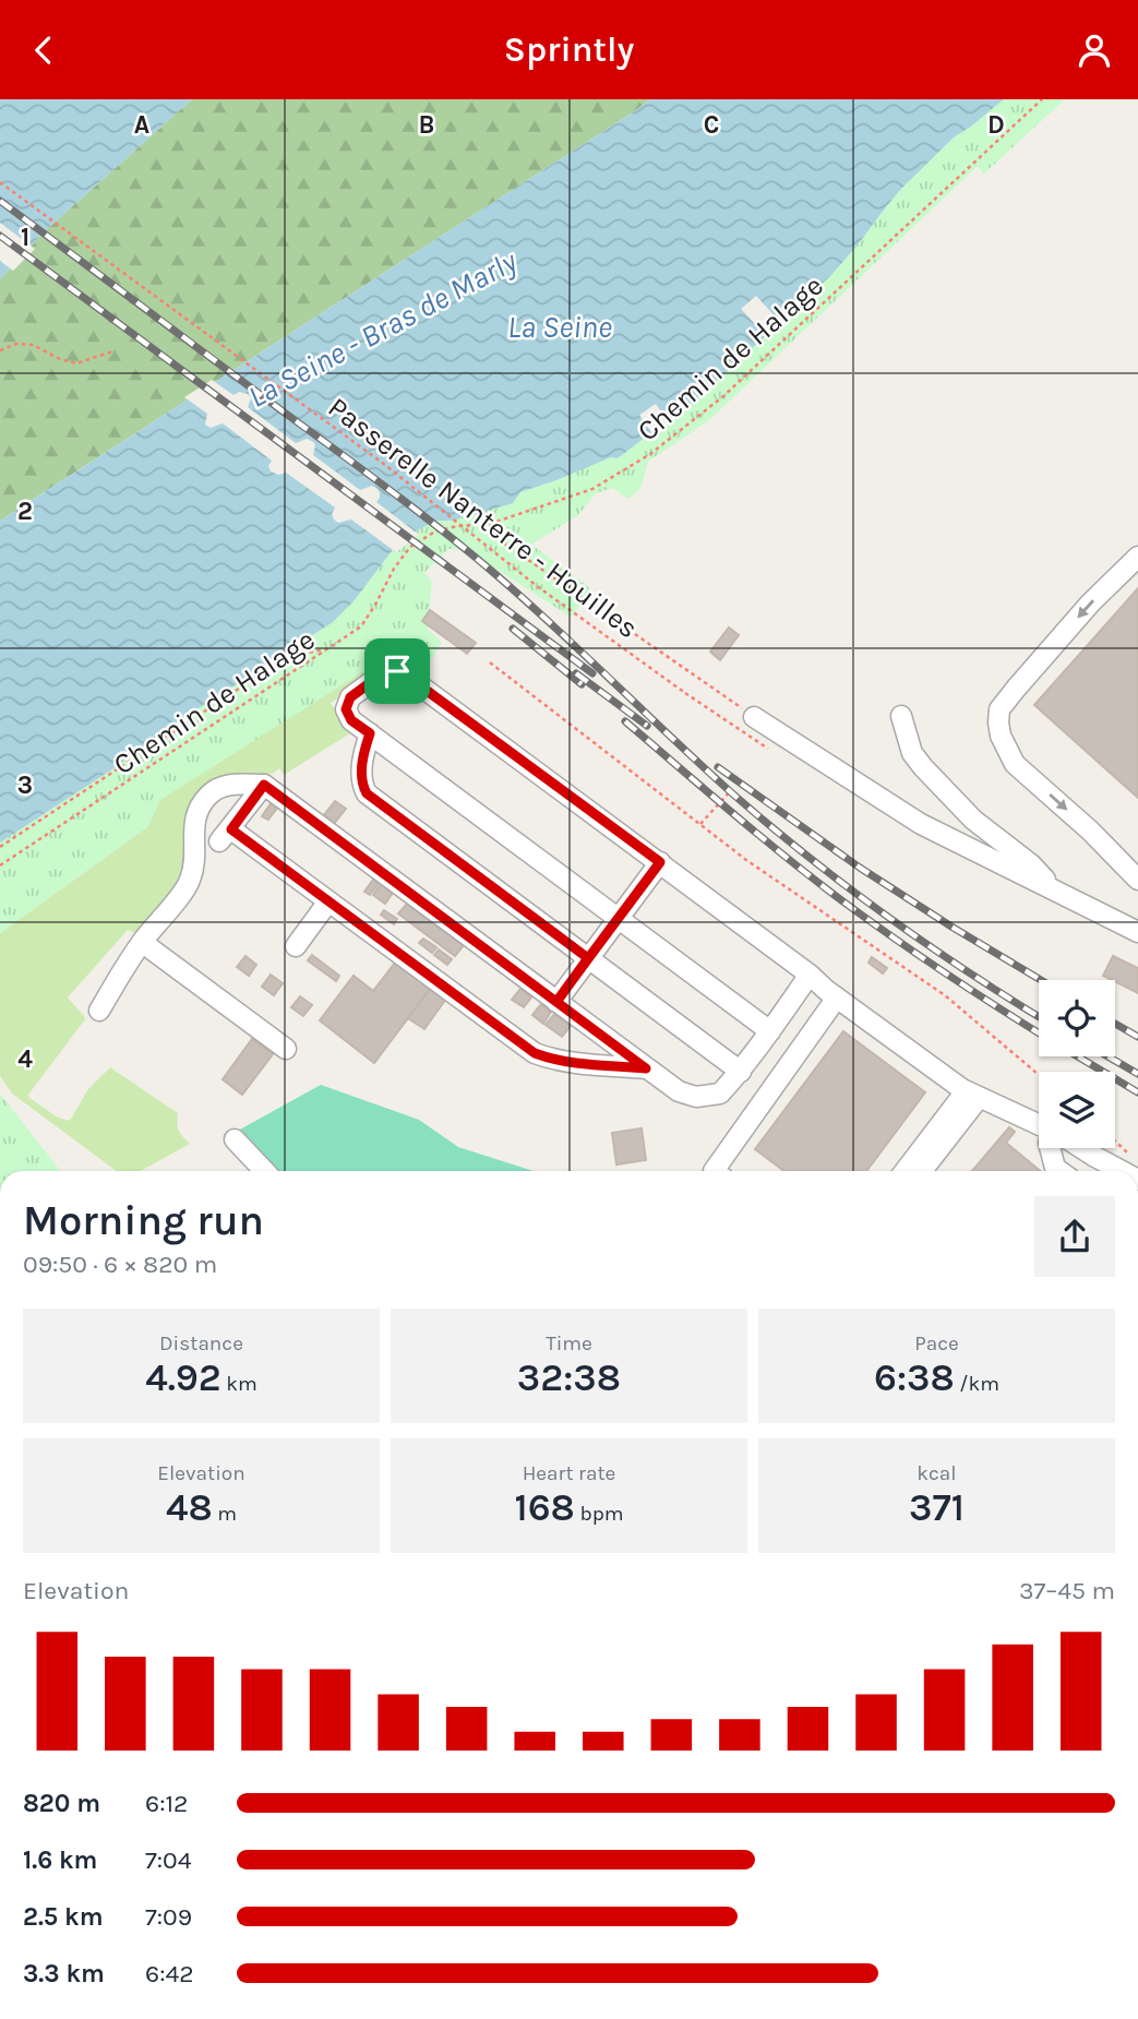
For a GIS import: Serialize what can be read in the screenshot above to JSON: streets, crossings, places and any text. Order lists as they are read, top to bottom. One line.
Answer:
{"streets":{"path":["Chemin de Halage","Passerelle Nanterre - Houilles"]},"water":["La Seine","La Seine - Bras de Marly"],"page":{"header":"Sprintly","heading":["Morning run","09:50 · 6 × 820 m"],"stats":[["Distance","4.92 km"],["Time","32:38"],["Pace","6:38 /km"],["Elevation","48 m"],["Heart rate","168 bpm"],["kcal","371"]],"chart":["Elevation","37–45 m"],"list":[{"name":"820 m","note":"6:12"},{"name":"1.6 km","note":"7:04"},{"name":"2.5 km","note":"7:09"},{"name":"3.3 km","note":"6:42"}]},"grid":{"columns":["A","B","C","D"],"rows":["1","2","3","4"]}}
